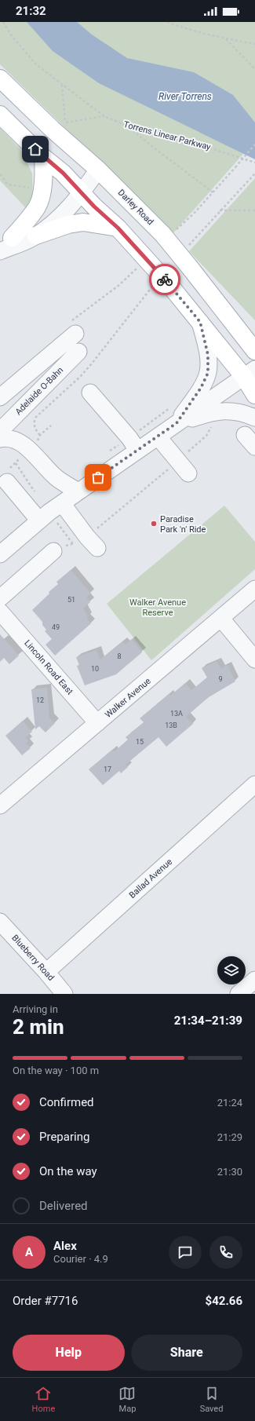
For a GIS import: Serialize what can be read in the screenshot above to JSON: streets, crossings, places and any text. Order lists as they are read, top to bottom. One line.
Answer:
{"streets":{"main road":["Darley Road"],"street":["Adelaide O-Bahn","Lincoln Road East","Walker Avenue","Ballad Avenue","Blueberry Road"],"path":["Torrens Linear Parkway"]},"crossings":[["Lincoln Road East","Walker Avenue"],["Ballad Avenue","Blueberry Road"]],"water":["River Torrens"],"parks":["Walker Avenue Reserve"],"places":["Paradise Park 'n' Ride"],"house_numbers":["51","49","8","10","9","12","13A","13B","15","17"],"page":{"status":"21:32","heading":["2 min","Arriving in","21:34–21:39"],"panel":["Alex","Courier · 4.9","Order #7716","$42.66"],"bar":"On the way · 100 m","list":[["Confirmed","21:24"],["Preparing","21:29"],["On the way","21:30"],"Delivered"],"round":"A","buttons":["Help","Share"],"tabs":["Home","Map","Saved"]}}
